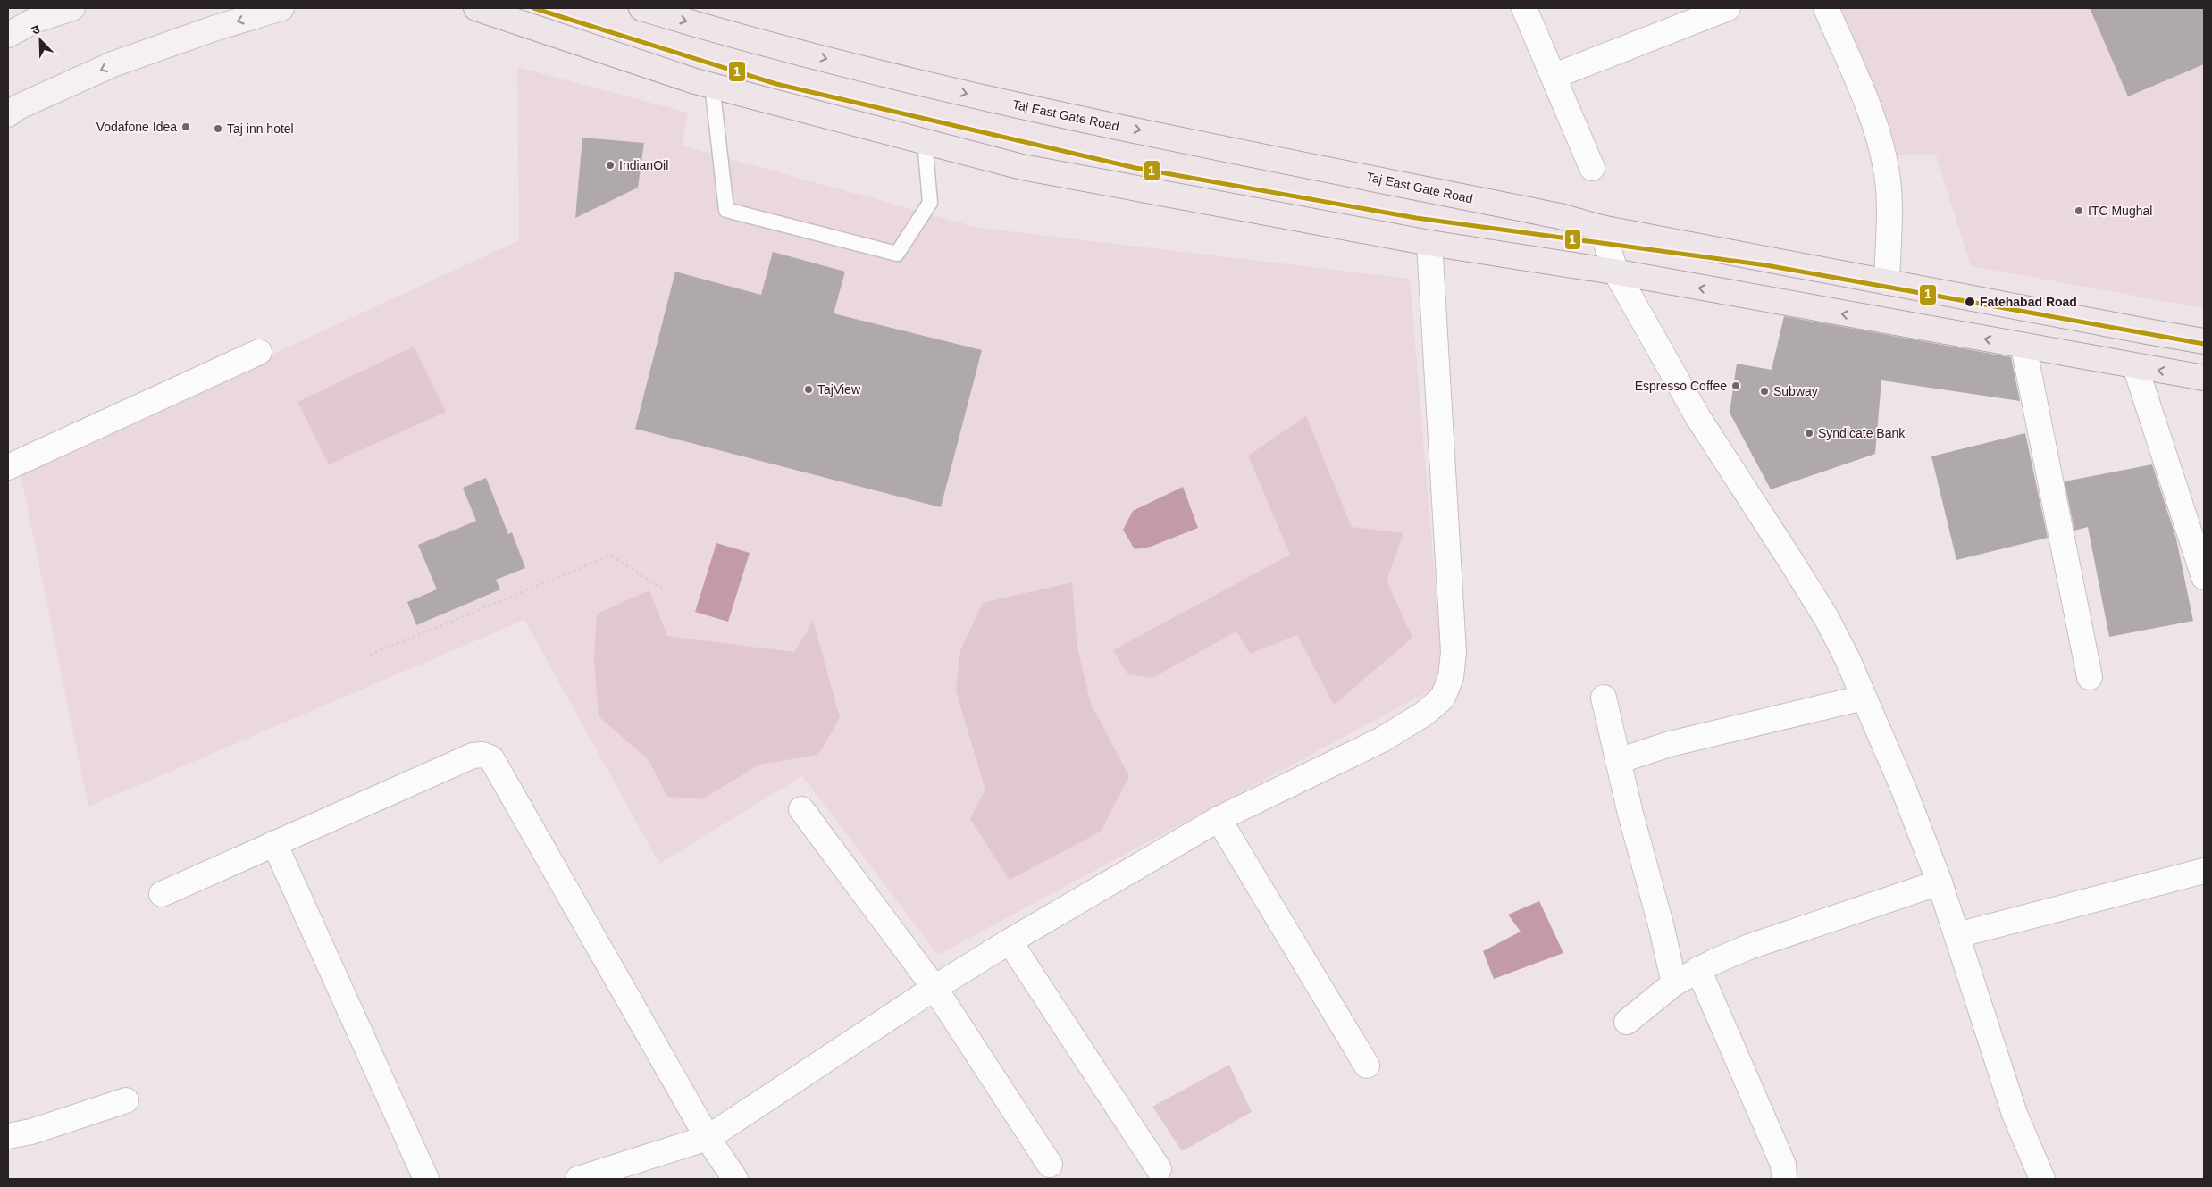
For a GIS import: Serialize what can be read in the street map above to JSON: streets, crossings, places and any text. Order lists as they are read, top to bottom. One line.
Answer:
{"streets":{"main road":["Taj East Gate Road"]},"places":["Vodafone Idea","Taj inn hotel","IndianOil","ITC Mughal","Fatehabad Road","Espresso Coffee","TajView","Subway","Syndicate Bank"],"lines":["transit line 1"],"north":"top left"}
